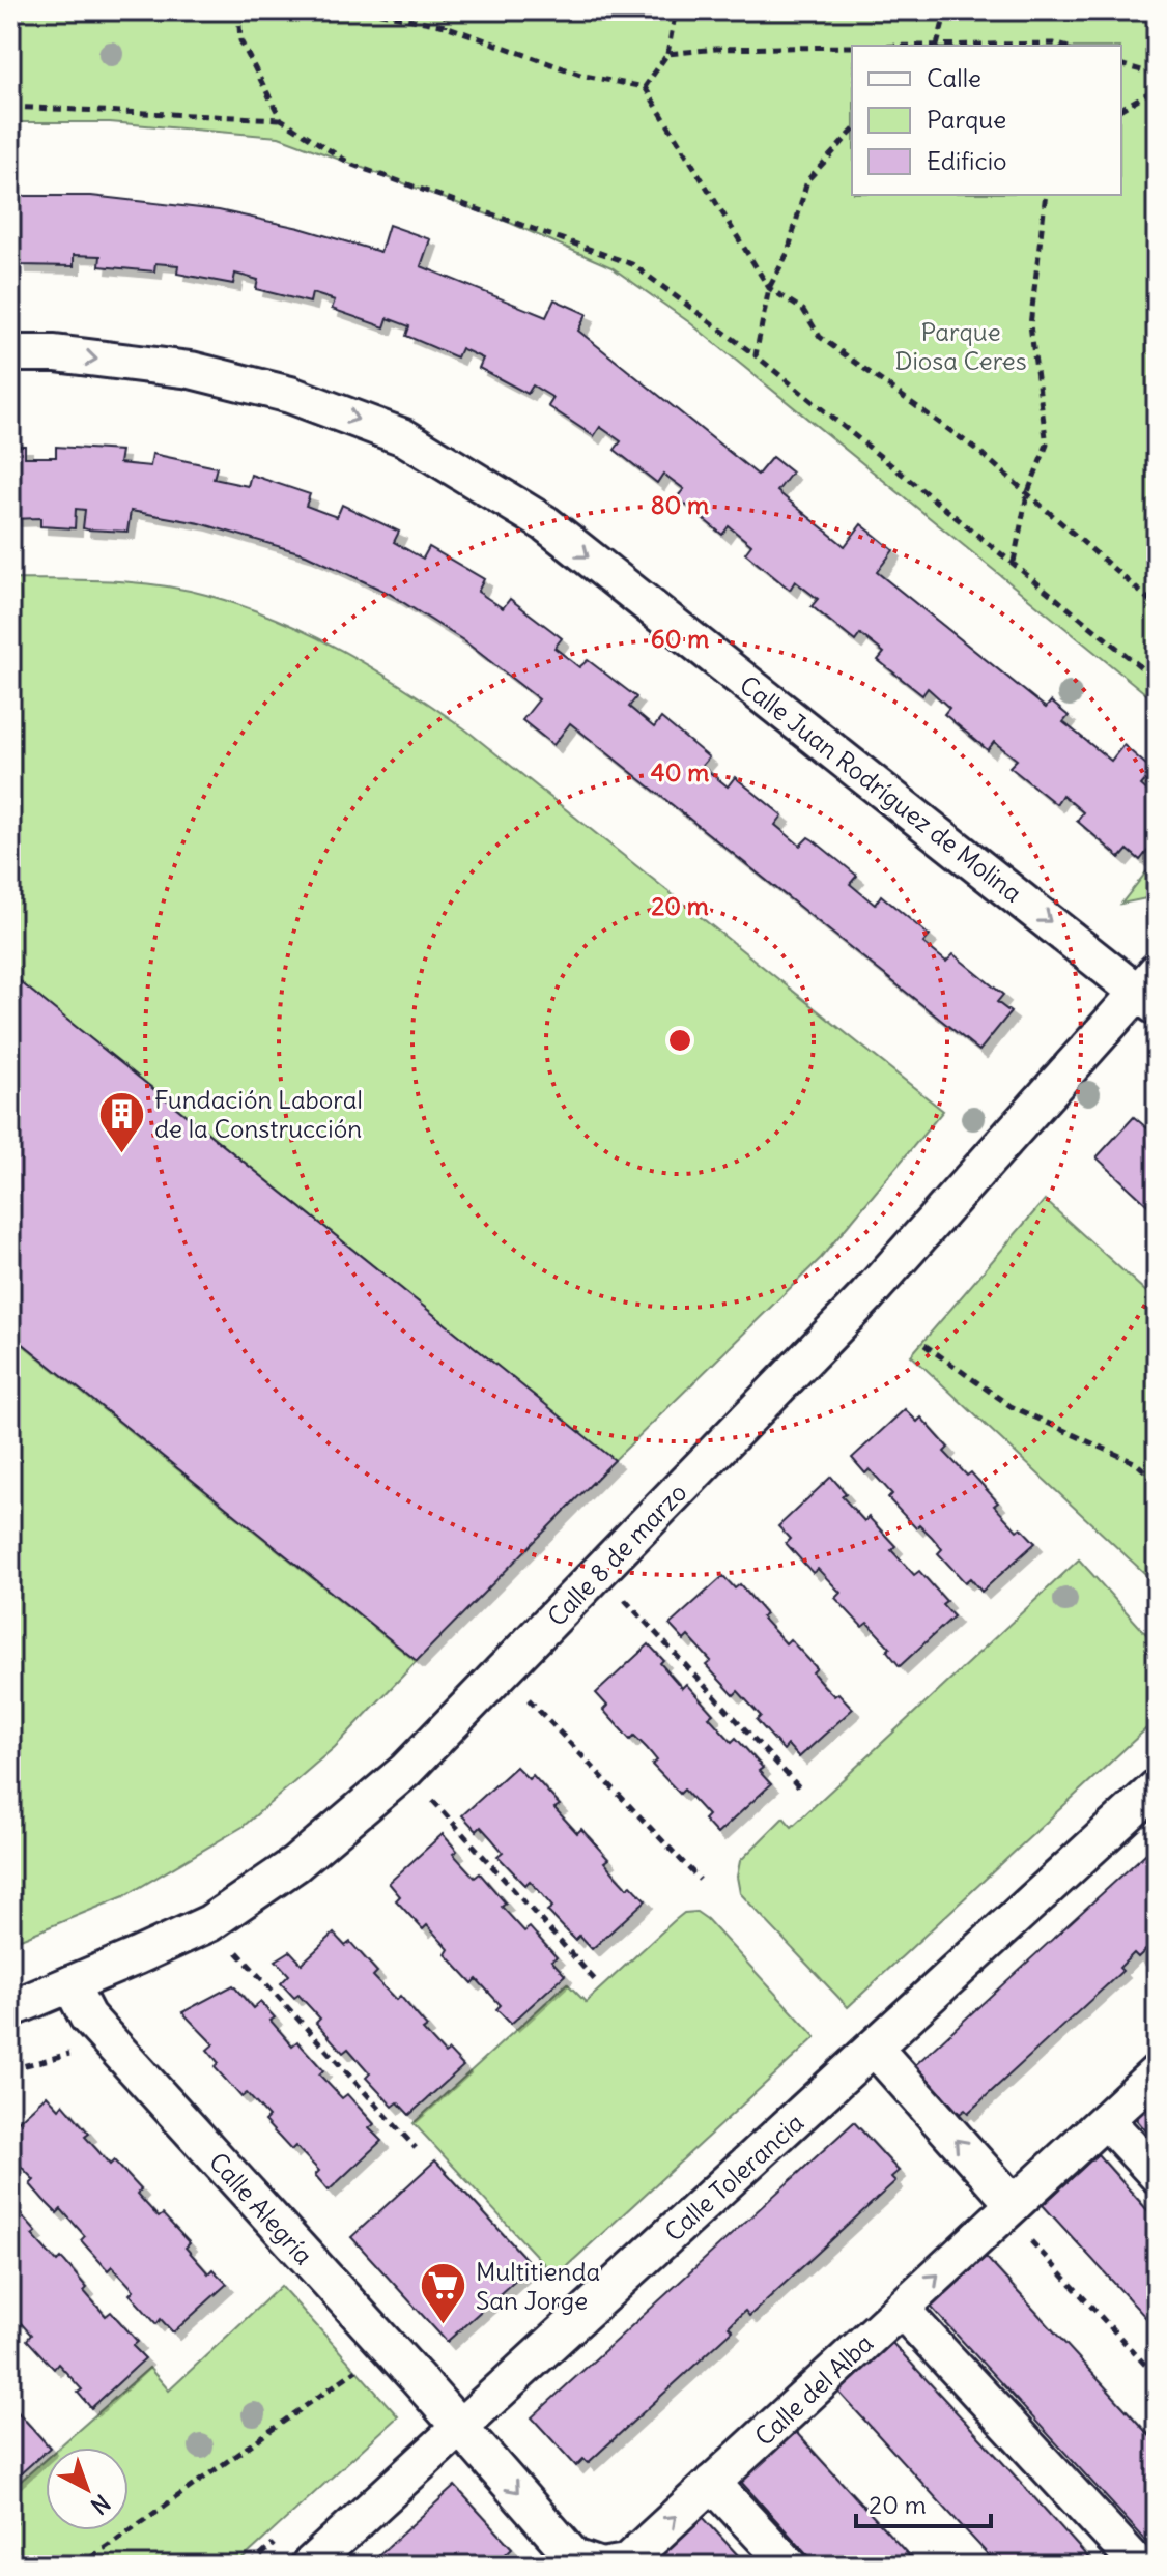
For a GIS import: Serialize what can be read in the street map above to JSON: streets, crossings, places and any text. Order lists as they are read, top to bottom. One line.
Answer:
{"streets":{"street":["Calle Juan Rodríguez de Molina","Calle 8 de marzo","Calle Tolerancia","Calle Alegría","Calle del Alba"]},"crossings":[["Calle Juan Rodríguez de Molina","Calle 8 de marzo"],["Calle 8 de marzo","Calle Alegría"],["Calle Tolerancia","Calle Alegría"]],"one_way":["Calle Juan Rodríguez de Molina","Calle del Alba"],"parks":["Parque Diosa Ceres"],"places":{"building":["Fundación Laboral de la Construcción"],"supermarket":["Multitienda San Jorge"]},"legend":["Calle","Parque","Edificio"],"scale_bar":"20 m","north":"bottom right","rings":["80 m","60 m","40 m","20 m"]}
